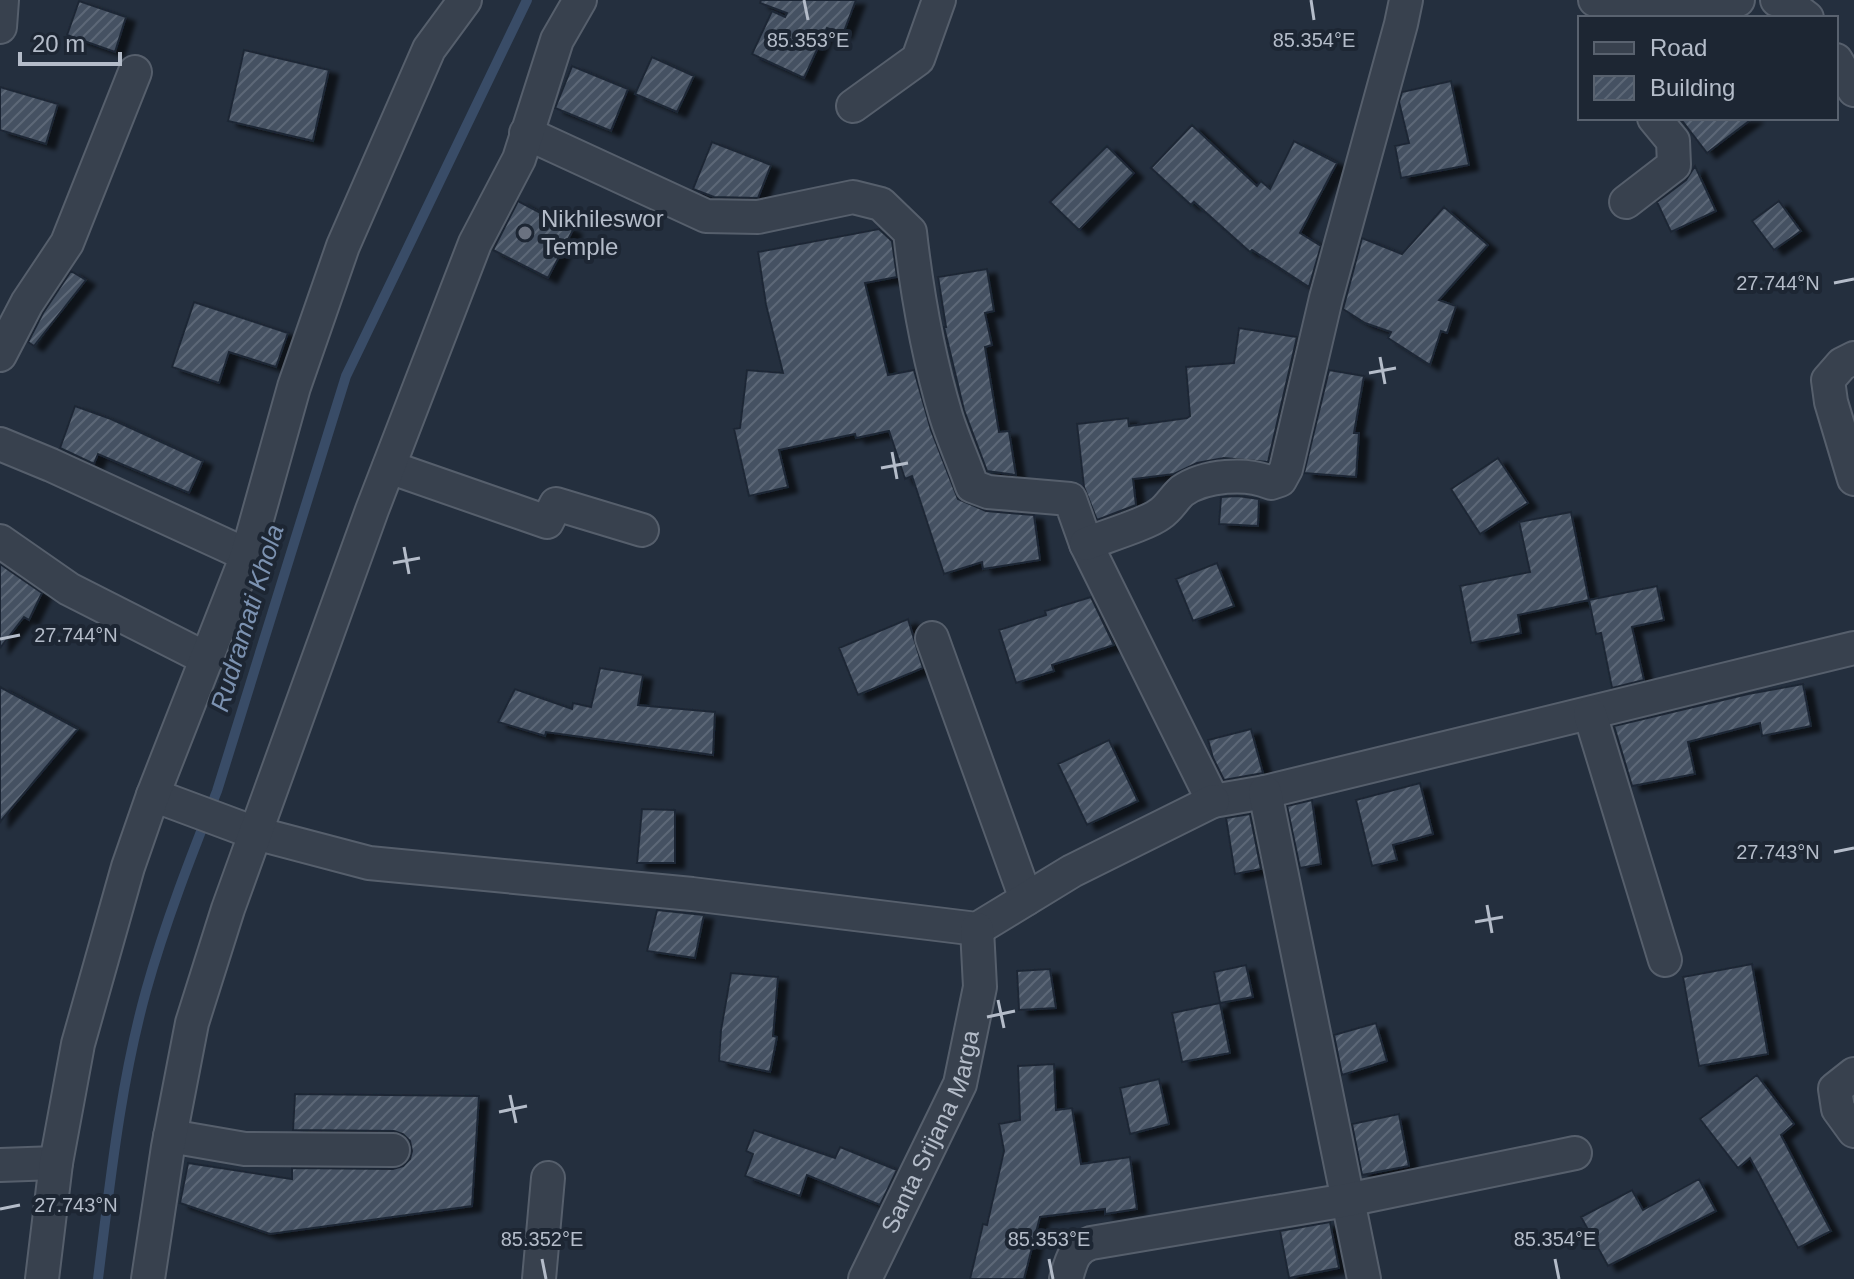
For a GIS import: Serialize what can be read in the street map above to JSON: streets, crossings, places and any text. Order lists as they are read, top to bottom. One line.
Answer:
{"streets":{"street":["Santa Srijana Marga"]},"water":["Rudramati Khola"],"places":["Nikhileswor Temple"],"legend":["Road","Building"],"scale_bar":"20 m","coordinates":["85.353°E","85.354°E","27.744°N","27.743°N","85.352°E"]}
